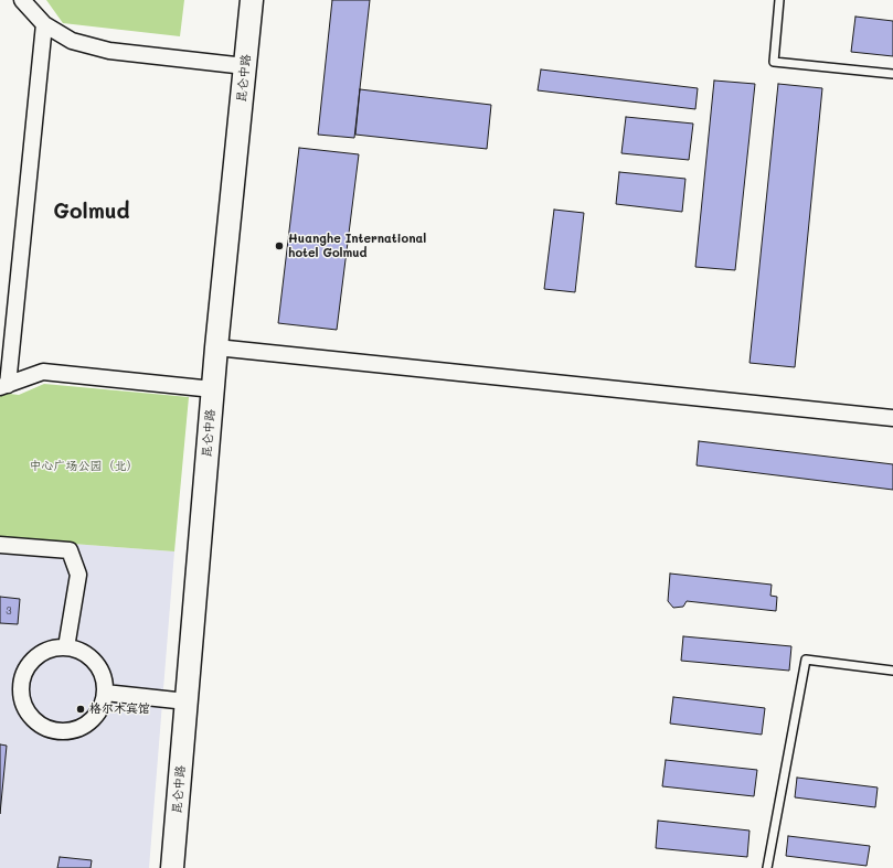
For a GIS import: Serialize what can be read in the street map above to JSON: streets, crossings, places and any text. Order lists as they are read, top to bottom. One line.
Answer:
{"streets":{"main road":["昆仑中路"]},"districts":["Golmud"],"parks":["中心广场公园（北）"],"places":["Huanghe International hotel Golmud","格尔木宾馆"],"house_numbers":["3"]}
